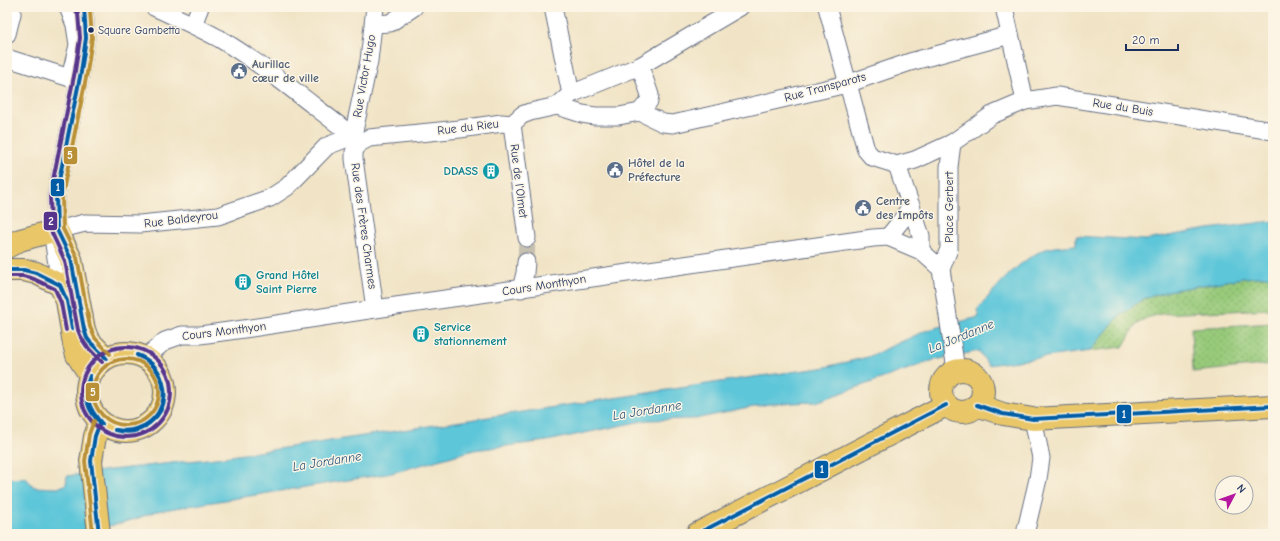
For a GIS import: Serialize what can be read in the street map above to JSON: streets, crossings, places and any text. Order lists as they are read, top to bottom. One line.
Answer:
{"streets":{"street":["Rue Victor Hugo","Rue Transparots","Rue du Buis","Rue du Rieu","Rue de l'Olmet","Place Gerbert","Rue Baldeyrou","Rue des Frères Charmes","Cours Monthyon"]},"crossings":[["Rue Victor Hugo","Rue du Rieu"],["Rue Victor Hugo","Rue Baldeyrou"],["Rue Victor Hugo","Rue des Frères Charmes"],["Rue du Buis","Place Gerbert"],["Rue du Rieu","Rue de l'Olmet"],["Rue du Rieu","Rue Baldeyrou"],["Rue du Rieu","Rue des Frères Charmes"],["Place Gerbert","Cours Monthyon"],["Rue Baldeyrou","Rue des Frères Charmes"],["Rue des Frères Charmes","Cours Monthyon"]],"water":["La Jordanne"],"places":{"other":["Square Gambetta"],"public building":["Aurillac cœur de ville","Hôtel de la Préfecture","Centre des Impôts"],"building":["DDASS","Grand Hôtel Saint Pierre","Service stationnement"]},"lines":["transit line 1","transit line 5","transit line 2"],"scale_bar":"20 m","north":"top right"}
